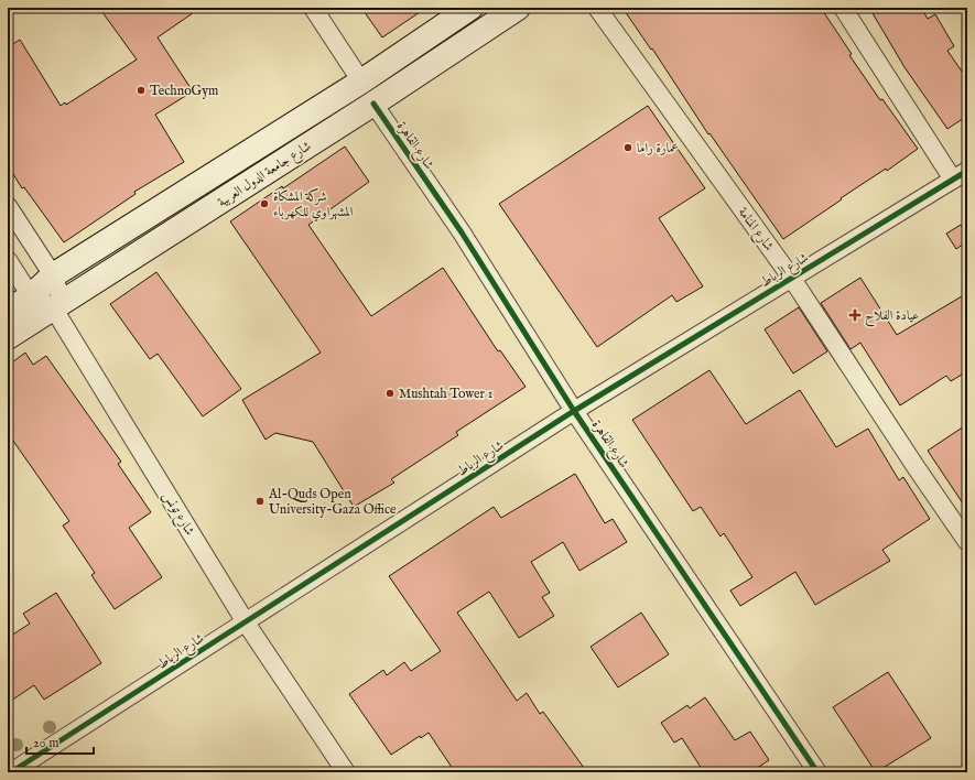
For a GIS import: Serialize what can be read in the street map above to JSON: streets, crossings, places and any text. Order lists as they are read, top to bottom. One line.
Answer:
{"streets":{"main road":["شارع جامعة الدول العربية"],"street":["شارع القاهرة","شارع المنامة","شارع الرباط","شارع تونس"]},"crossings":[["شارع القاهرة","شارع جامعة الدول العربية"],["شارع القاهرة","شارع الرباط"],["شارع جامعة الدول العربية","شارع تونس"],["شارع المنامة","شارع الرباط"],["شارع الرباط","شارع تونس"]],"places":{"other":["TechnoGym","عمارة راما","شركة المشكاة المشهراوي للكهرباء","Mushtah Tower 1","Al-Quds Open University-Gaza Office"],"health":["عيادة الفلاح"]},"scale_bar":"20 m"}
